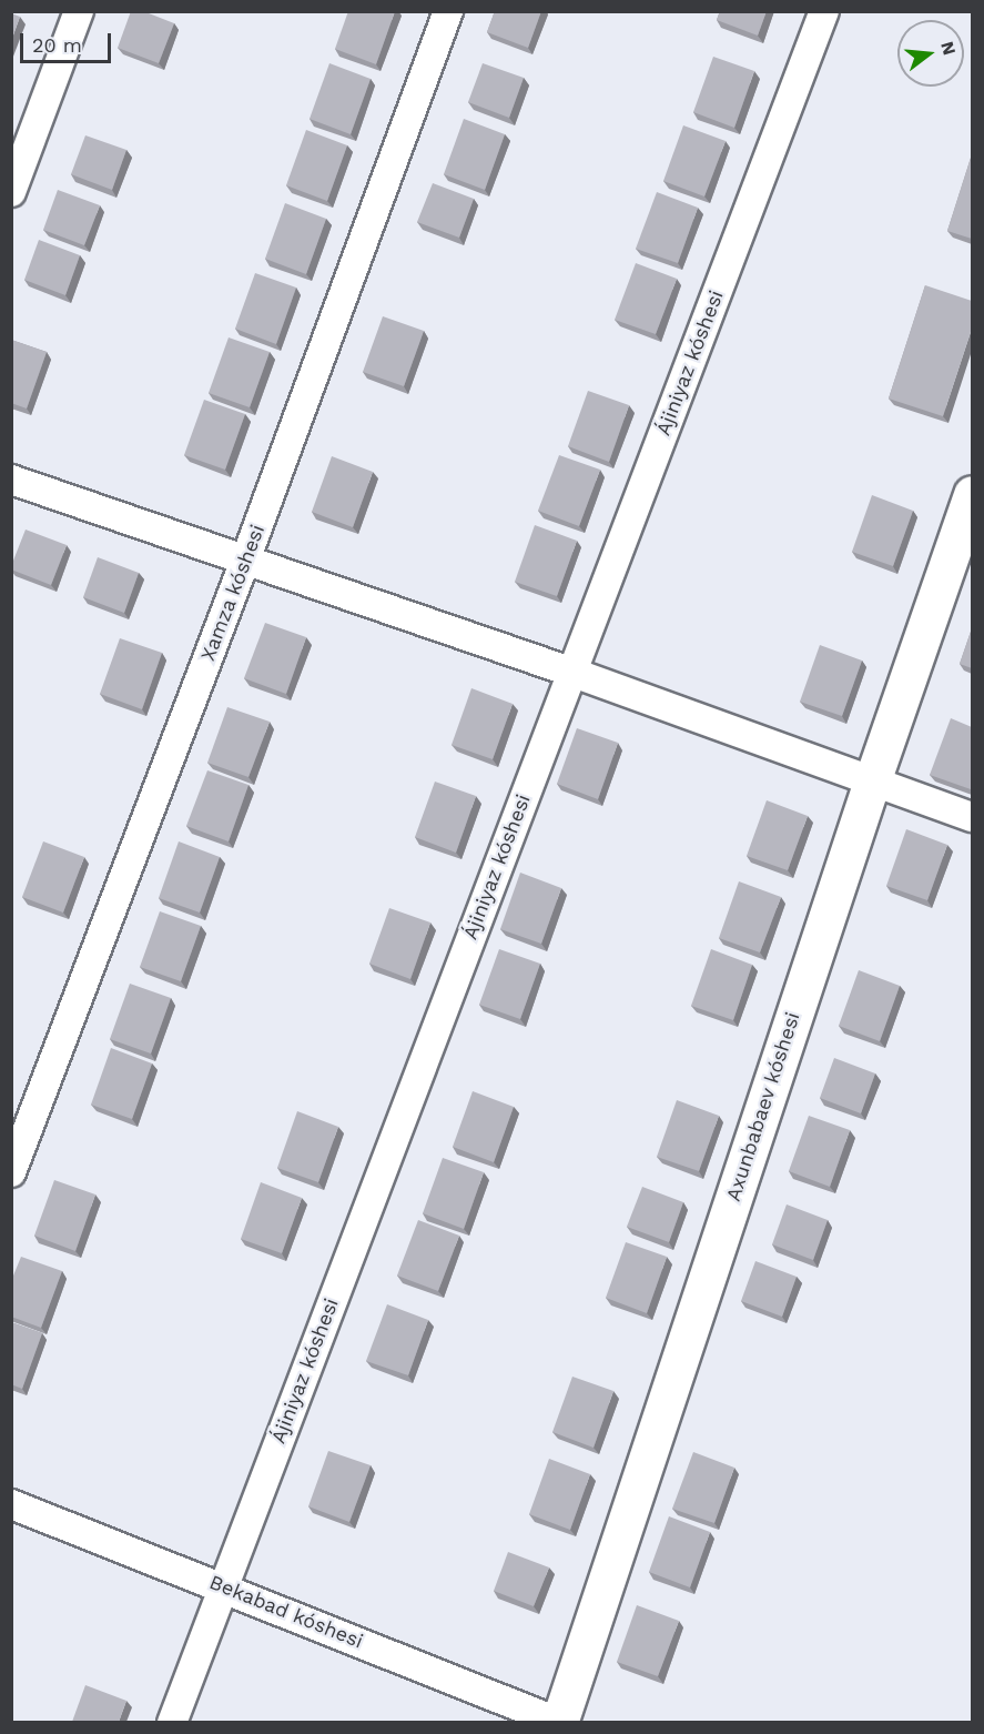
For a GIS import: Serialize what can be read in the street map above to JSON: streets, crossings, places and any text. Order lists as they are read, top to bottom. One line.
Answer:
{"streets":{"street":["Ájiniyaz kóshesi","Xamza kóshesi","Axunbabaev kóshesi","Bekabad kóshesi"]},"crossings":[["Ájiniyaz kóshesi","Bekabad kóshesi"],["Axunbabaev kóshesi","Bekabad kóshesi"]],"scale_bar":"20 m","north":"right"}
